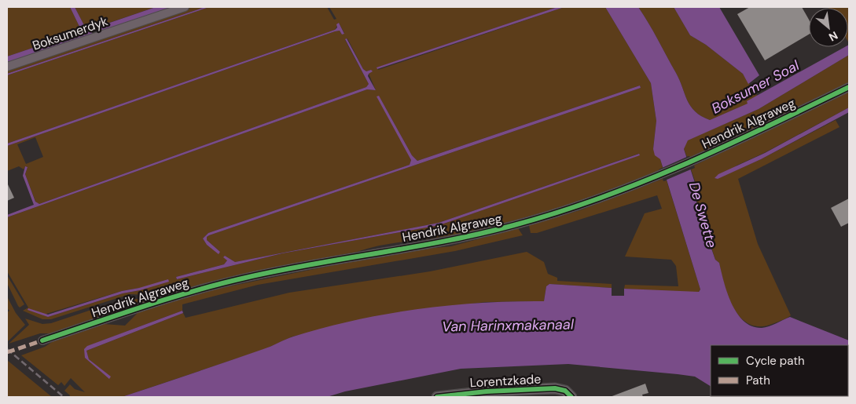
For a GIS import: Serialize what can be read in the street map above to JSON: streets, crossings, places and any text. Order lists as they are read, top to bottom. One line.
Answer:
{"streets":{"street":["Boksumerdyk","Hendrik Algraweg","Lorentzkade"]},"water":["Boksumer Soal","De Swette","Van Harinxmakanaal"],"legend":["Cycle path","Path"],"north":"bottom right"}
